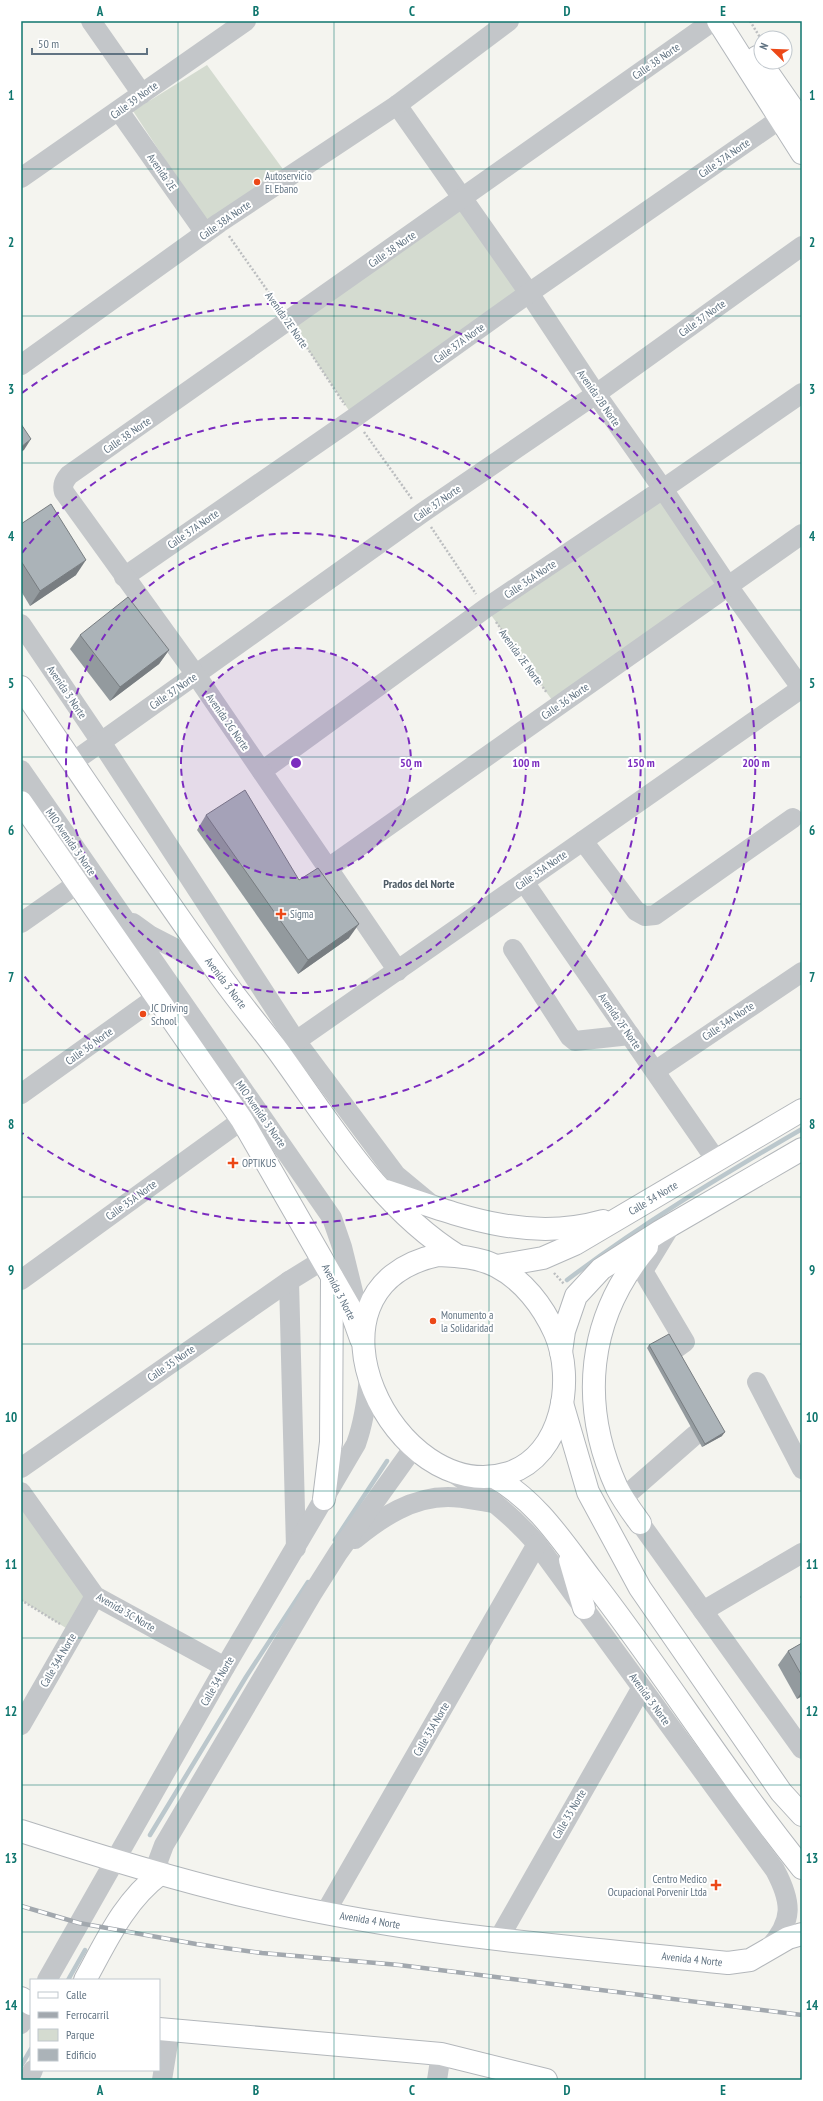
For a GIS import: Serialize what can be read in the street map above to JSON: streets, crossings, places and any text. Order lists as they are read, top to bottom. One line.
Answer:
{"streets":{"main road":["Avenida 3 Norte","Calle 34 Norte","Avenida 4 Norte"],"street":["Calle 38 Norte","Calle 39 Norte","Calle 37A Norte","Avenida 2E","Calle 38A Norte","Calle 37 Norte","Avenida 2B Norte","Calle 36A Norte","Calle 36 Norte","Avenida 2G Norte","MIO Avenida 3 Norte","Calle 35A Norte","Avenida 2F Norte","Calle 34A Norte","Calle 35 Norte","Avenida 3C Norte","Calle 33A Norte","Calle 33 Norte"],"path":["Avenida 2E Norte"]},"crossings":[["Calle 38 Norte","Avenida 2E Norte"],["Calle 38 Norte","Avenida 2B Norte"],["Calle 38 Norte","Avenida 2G Norte"],["Calle 39 Norte","Avenida 2E"],["Calle 37A Norte","Avenida 2E Norte"],["Calle 37A Norte","Avenida 2B Norte"],["Calle 37A Norte","Avenida 2G Norte"],["Avenida 2E","Calle 38A Norte"],["Avenida 2E","Avenida 2E Norte"],["Calle 38A Norte","Avenida 2E Norte"],["Calle 38A Norte","Avenida 2B Norte"],["Calle 37 Norte","Avenida 2B Norte"],["Calle 37 Norte","Avenida 3 Norte"],["Calle 37 Norte","Avenida 2G Norte"],["Avenida 2E Norte","Calle 36A Norte"],["Avenida 2E Norte","Calle 36 Norte"],["Avenida 2B Norte","Calle 36A Norte"],["Avenida 2B Norte","Calle 36 Norte"],["Avenida 2B Norte","Calle 35A Norte"],["Calle 36A Norte","Avenida 2G Norte"],["Avenida 3 Norte","Calle 36 Norte"],["Avenida 3 Norte","MIO Avenida 3 Norte"],["Avenida 3 Norte","Calle 35A Norte"],["Avenida 3 Norte","Calle 34 Norte"],["Avenida 3 Norte","Calle 35 Norte"],["Avenida 3 Norte","Calle 33A Norte"],["Avenida 3 Norte","Calle 33 Norte"],["Avenida 3 Norte","Avenida 4 Norte"],["Calle 36 Norte","Avenida 2G Norte"],["Avenida 2G Norte","Calle 35A Norte"],["Calle 35A Norte","Avenida 2F Norte"],["Avenida 2F Norte","Calle 34A Norte"],["Avenida 2F Norte","Calle 34 Norte"],["Calle 34A Norte","Avenida 3C Norte"],["Calle 34 Norte","Avenida 3C Norte"],["Calle 34 Norte","Avenida 4 Norte"],["Calle 33A Norte","Avenida 4 Norte"],["Calle 33 Norte","Avenida 4 Norte"]],"districts":["Prados del Norte"],"places":{"other":["Autoservicio El Ebano","JC Driving School","Monumento a la Solidaridad"],"health":["Sigma","OPTIKUS","Centro Medico Ocupacional Porvenir Ltda"]},"legend":["Calle","Ferrocarril","Parque","Edificio"],"scale_bar":"50 m","north":"top left","grid":{"columns":["A","B","C","D","E"],"rows":["1","2","3","4","5","6","7","8","9","10","11","12","13","14"]},"rings":["50 m","100 m","150 m","200 m"]}
